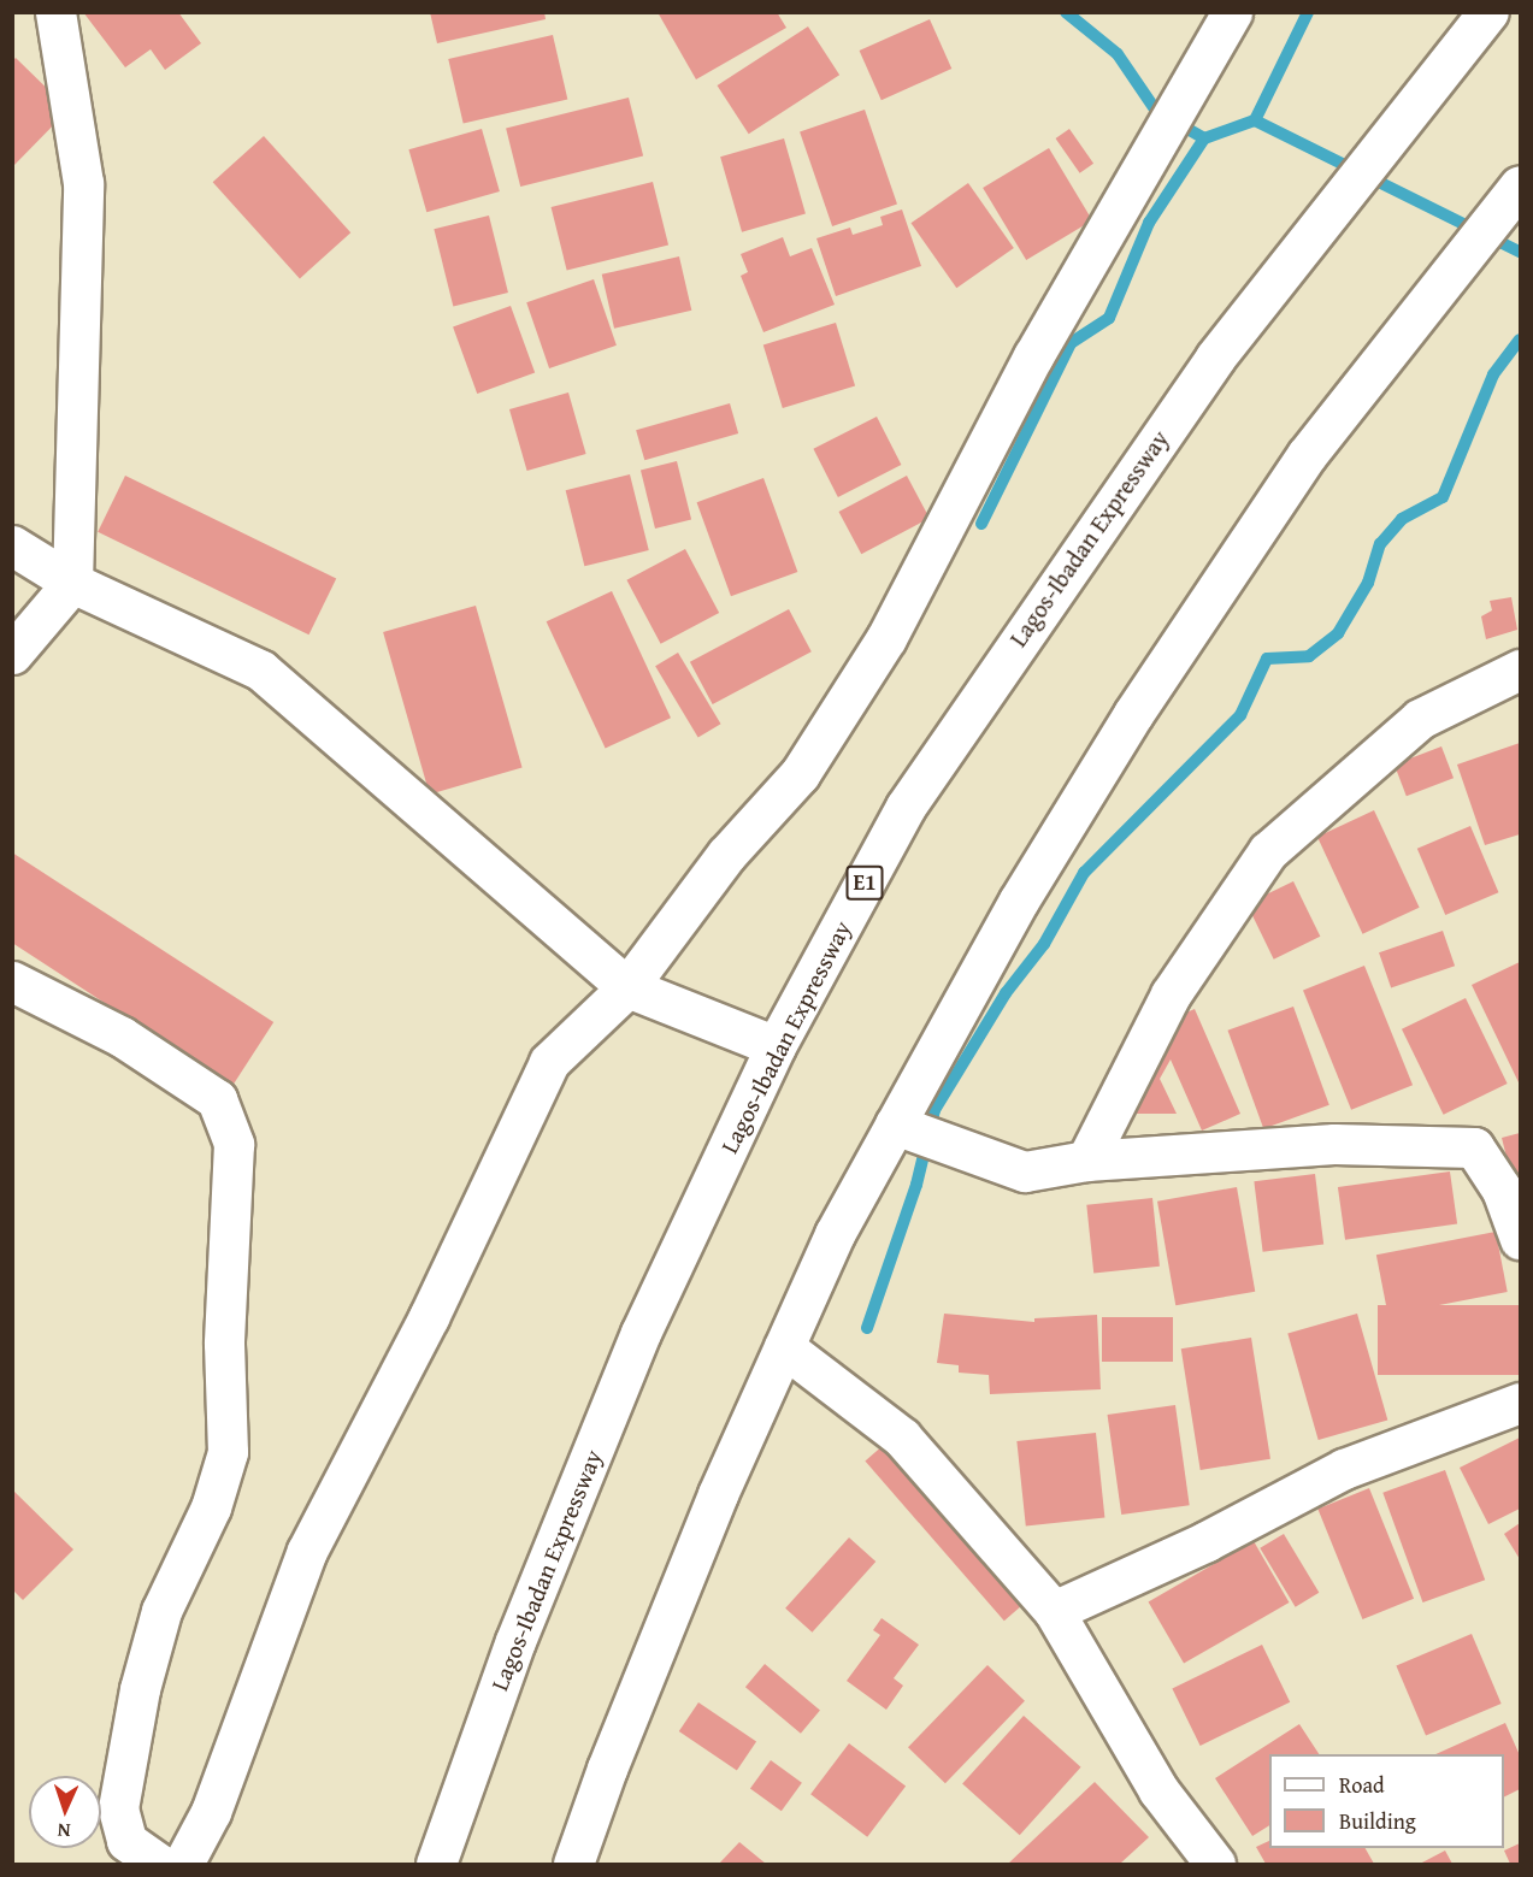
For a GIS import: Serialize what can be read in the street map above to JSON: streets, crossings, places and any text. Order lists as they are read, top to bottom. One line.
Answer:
{"streets":{"main road":["Lagos-Ibadan Expressway","E1"]},"legend":["Road","Building"],"north":"bottom"}
